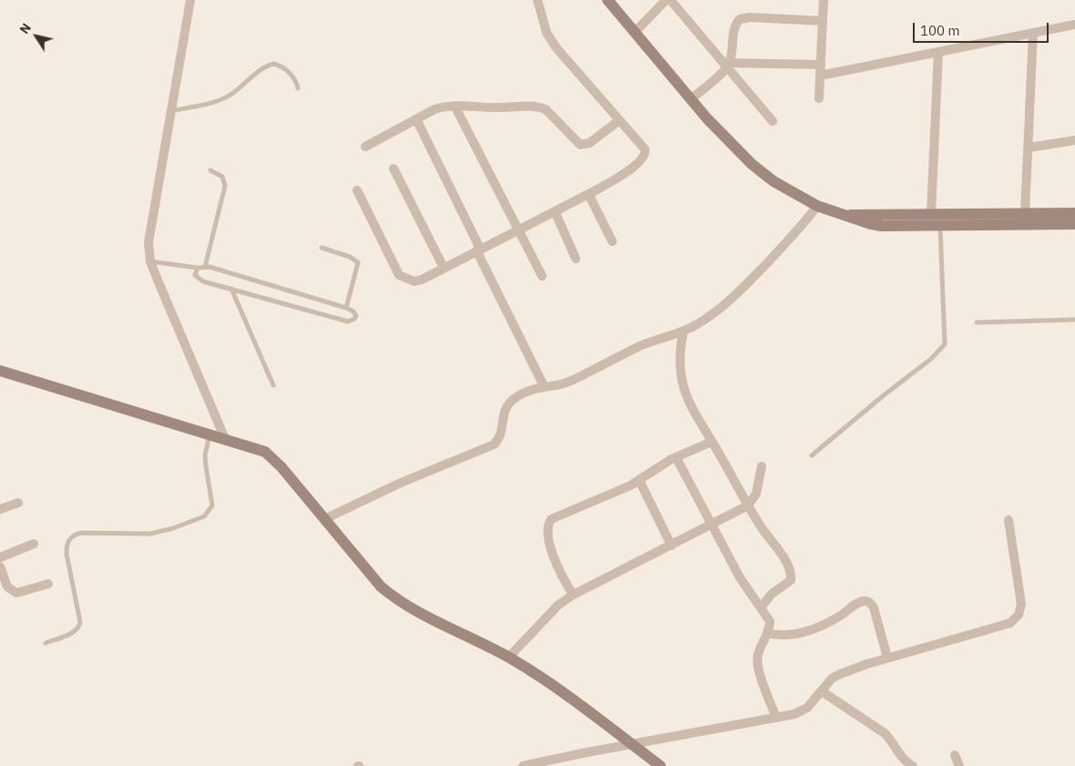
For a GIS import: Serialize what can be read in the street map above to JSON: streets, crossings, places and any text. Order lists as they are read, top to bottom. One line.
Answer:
{"scale_bar":"100 m","north":"top left"}
